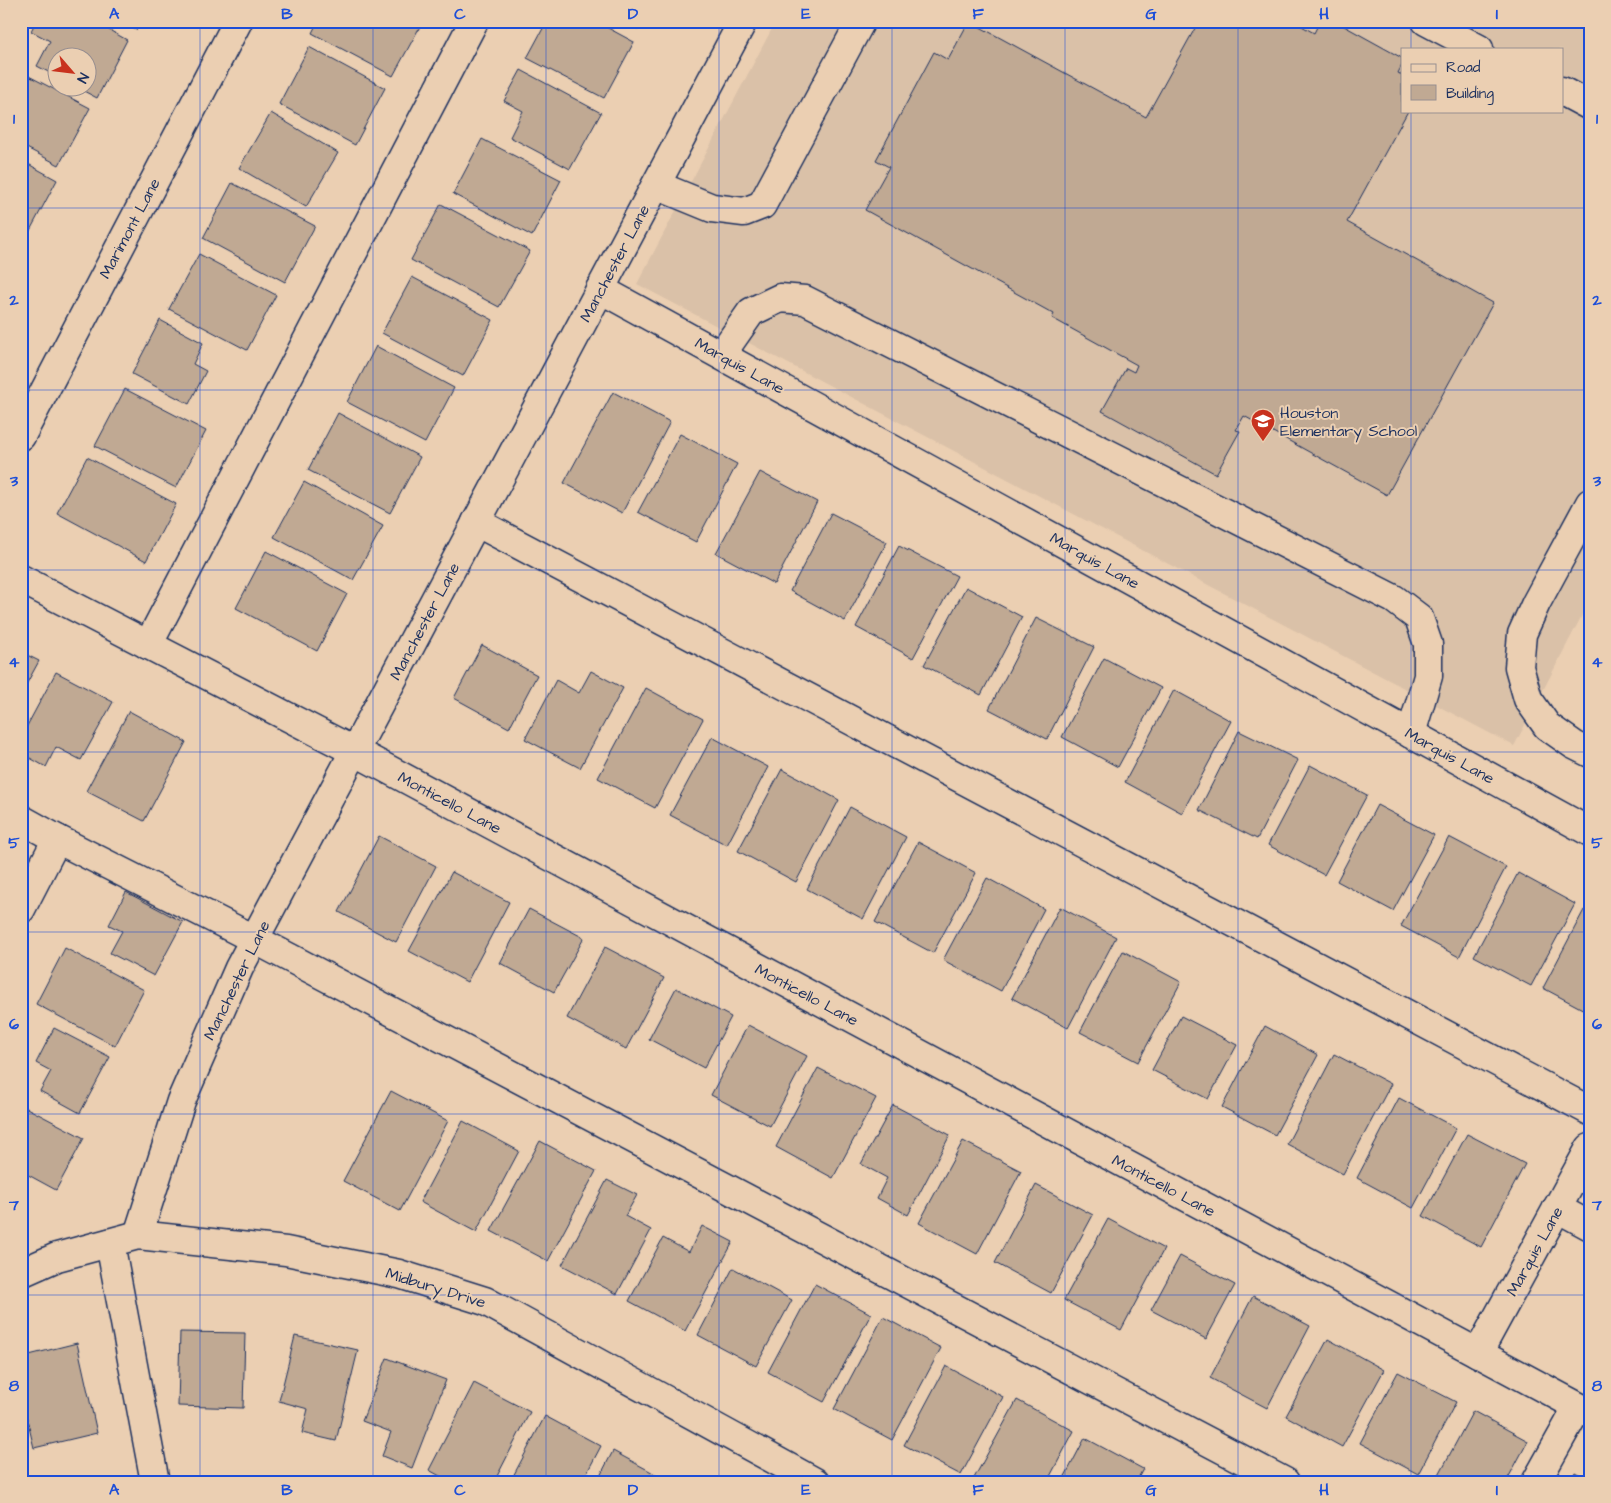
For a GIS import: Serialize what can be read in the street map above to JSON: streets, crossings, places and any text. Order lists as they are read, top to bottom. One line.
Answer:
{"streets":{"street":["Marimont Lane","Manchester Lane","Marquis Lane","Monticello Lane","Midbury Drive"]},"crossings":[["Manchester Lane","Marquis Lane"],["Manchester Lane","Monticello Lane"],["Manchester Lane","Midbury Drive"],["Marquis Lane","Monticello Lane"]],"places":{"school or university":["Houston Elementary School"]},"legend":["Road","Building"],"north":"bottom right","grid":{"columns":["A","B","C","D","E","F","G","H","I"],"rows":["1","2","3","4","5","6","7","8"]}}
